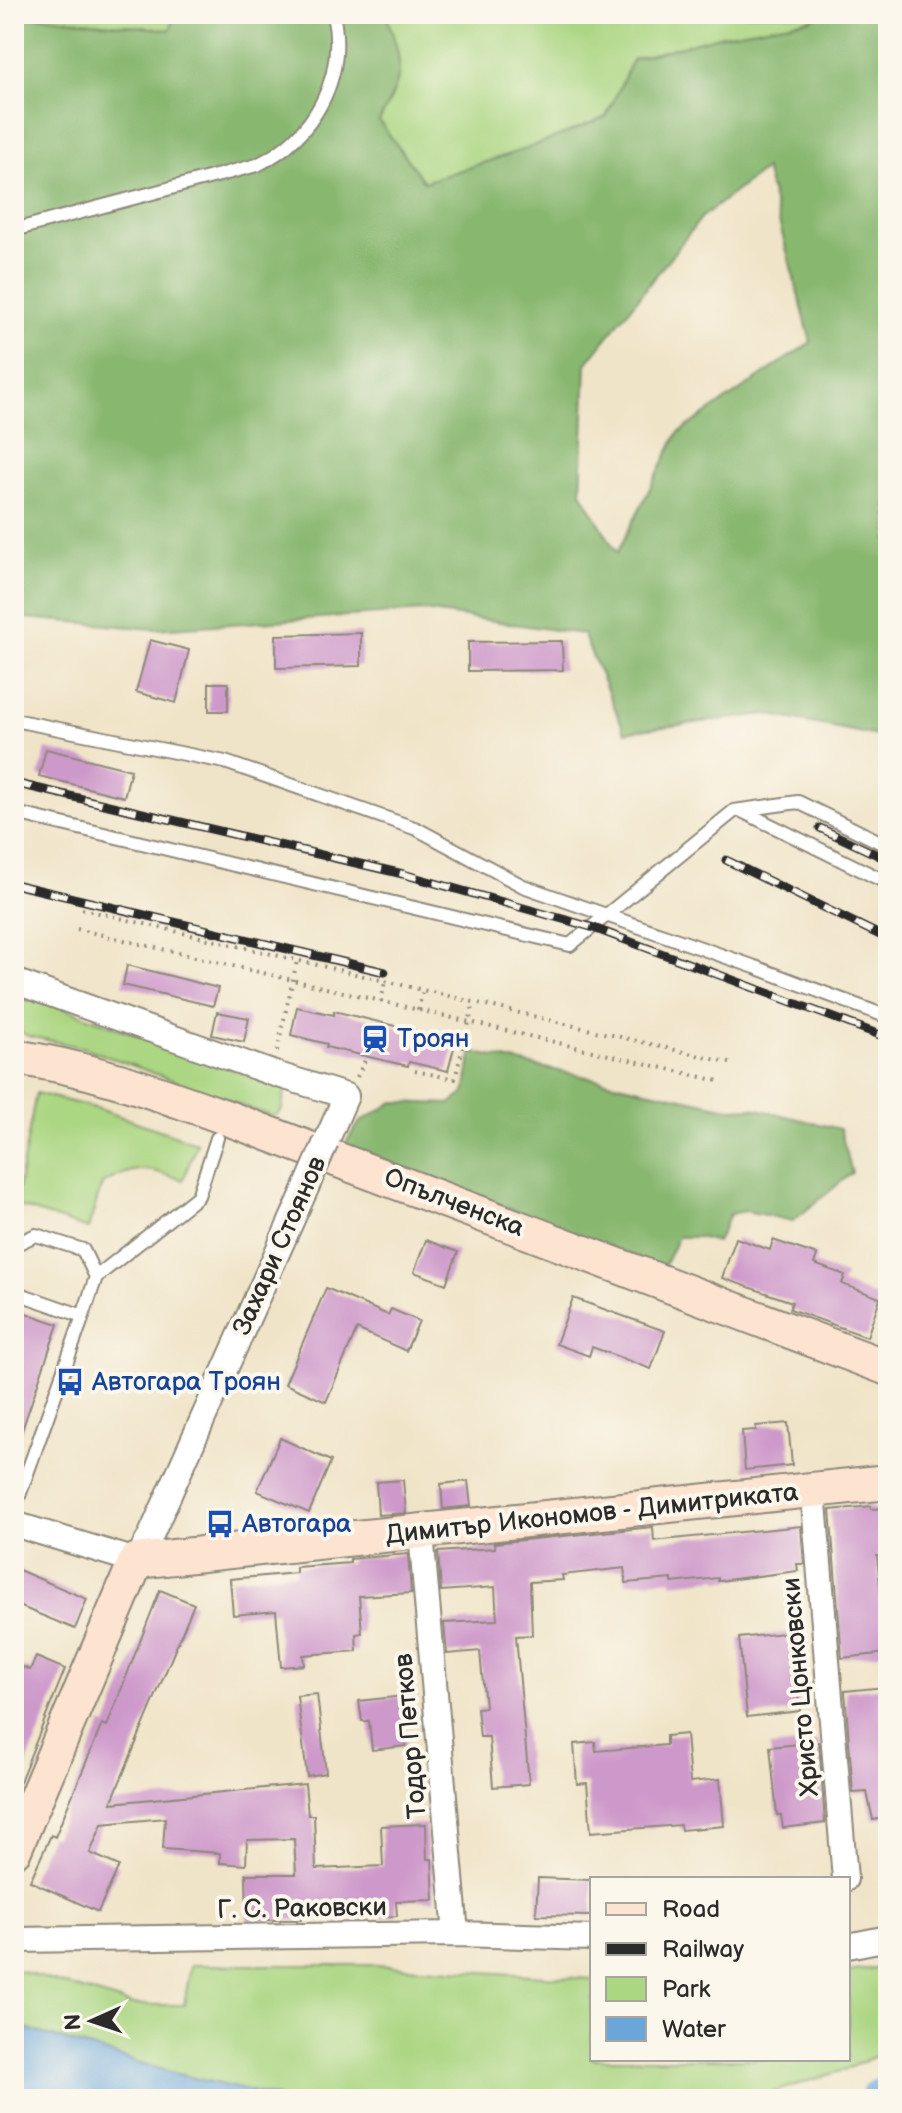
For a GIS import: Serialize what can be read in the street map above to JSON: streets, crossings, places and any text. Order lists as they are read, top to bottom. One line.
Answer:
{"streets":{"street":["Опълченска","Захари Стоянов","Димитър Икономов - Димитриката","Христо Цонковски","Тодор Петков","Г. С. Раковски"]},"crossings":[["Захари Стоянов","Димитър Икономов - Димитриката"],["Димитър Икономов - Димитриката","Христо Цонковски"],["Димитър Икономов - Димитриката","Тодор Петков"],["Тодор Петков","Г. С. Раковски"]],"places":{"station":["Троян"],"bus stop":["Автогара Троян","Автогара"]},"legend":["Road","Railway","Park","Water"],"north":"left"}
